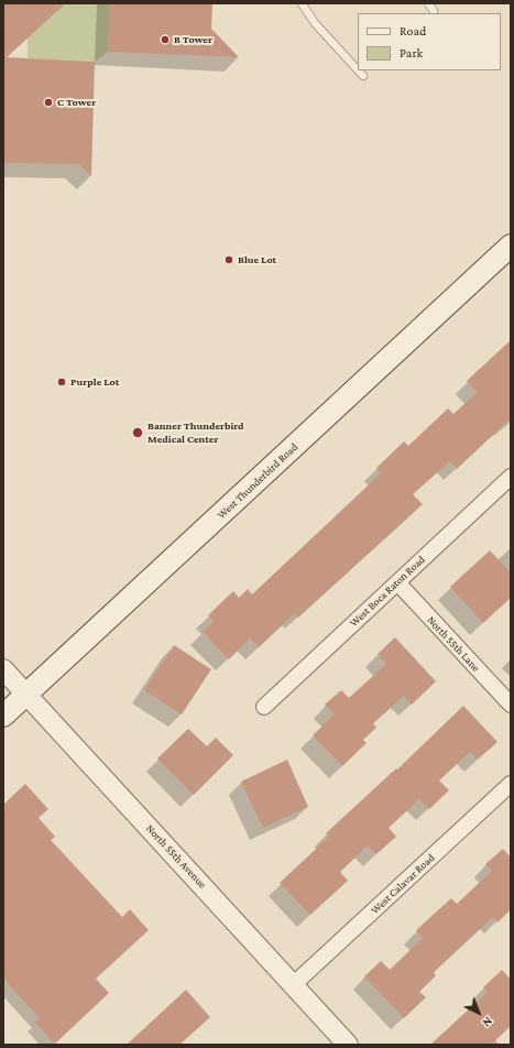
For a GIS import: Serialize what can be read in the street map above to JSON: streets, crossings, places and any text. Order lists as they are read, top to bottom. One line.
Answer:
{"streets":{"main road":["West Thunderbird Road"],"street":["West Boca Raton Road","North 55th Lane","North 55th Avenue","West Calavar Road"]},"crossings":[["West Thunderbird Road","North 55th Avenue"],["West Boca Raton Road","North 55th Lane"],["North 55th Avenue","West Calavar Road"]],"places":["B Tower","C Tower","Blue Lot","Purple Lot","Banner Thunderbird Medical Center"],"legend":["Road","Park"],"north":"bottom right"}
